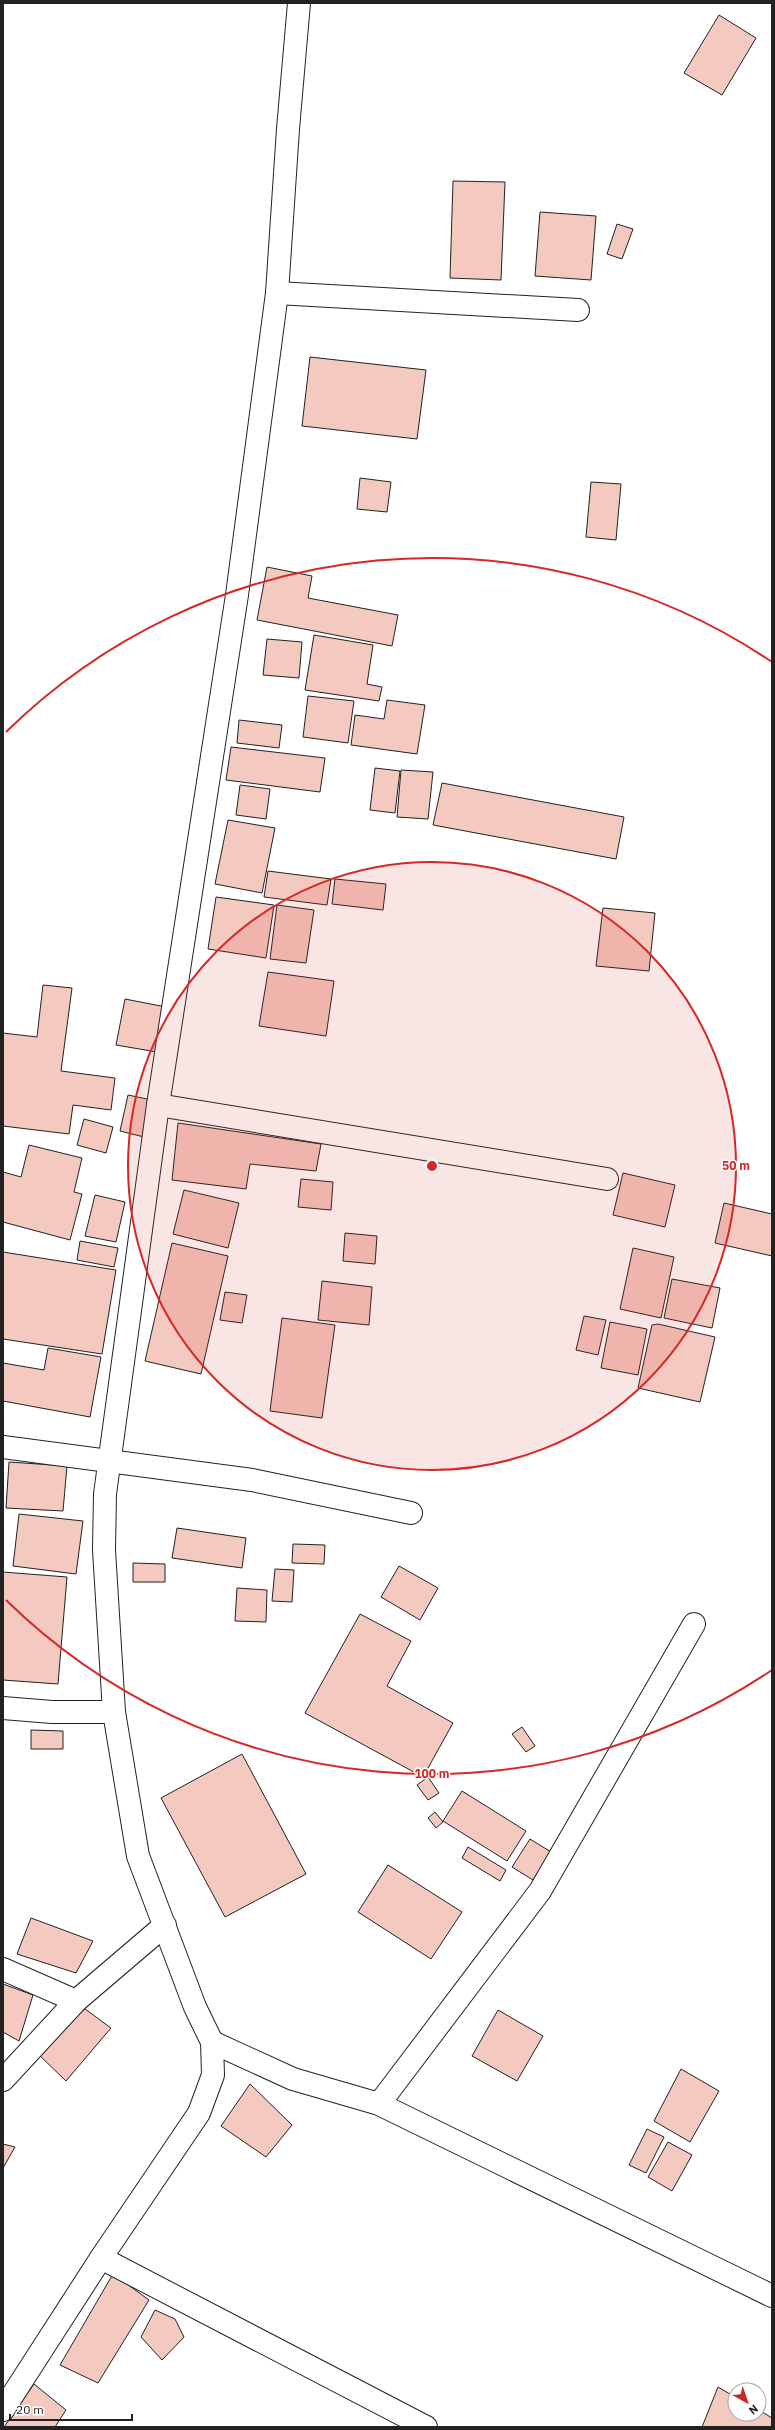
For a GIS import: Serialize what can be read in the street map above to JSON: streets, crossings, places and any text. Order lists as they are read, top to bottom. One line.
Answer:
{"scale_bar":"20 m","north":"bottom right","rings":["50 m","100 m"]}
